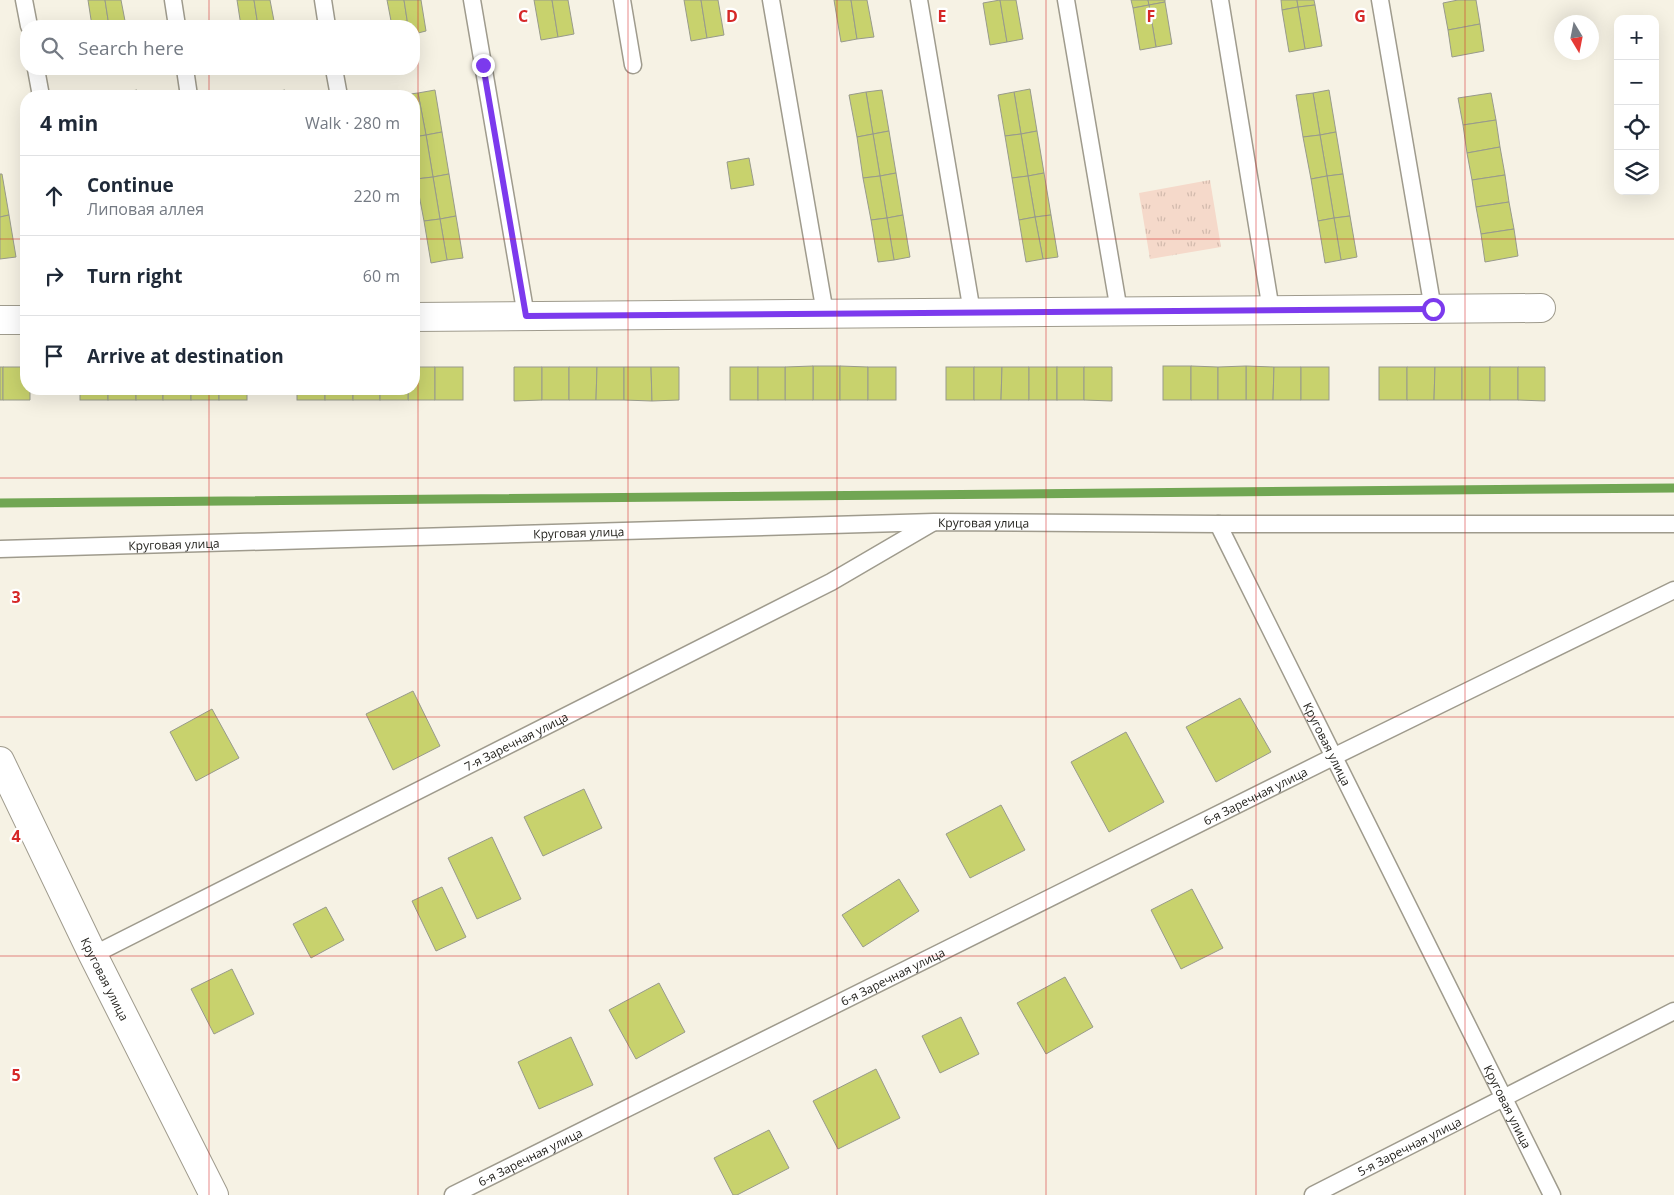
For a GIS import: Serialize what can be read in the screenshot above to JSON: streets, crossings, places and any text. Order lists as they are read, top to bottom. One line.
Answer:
{"streets":{"street":["Круговая улица"],"lane":["7-я Заречная улица","6-я Заречная улица","5-я Заречная улица"]},"crossings":[["Круговая улица","7-я Заречная улица"],["Круговая улица","6-я Заречная улица"],["Круговая улица","5-я Заречная улица"]],"north":"bottom","page":{"map_buttons":["+","−"],"search":"Search here","heading":["4 min","Walk · 280 m"],"list":[["Continue","Липовая аллея","220 m"],["Turn right","60 m"],"Arrive at destination"]},"grid":{"columns":["C","D","E","F","G"],"rows":["3","4","5"]}}
